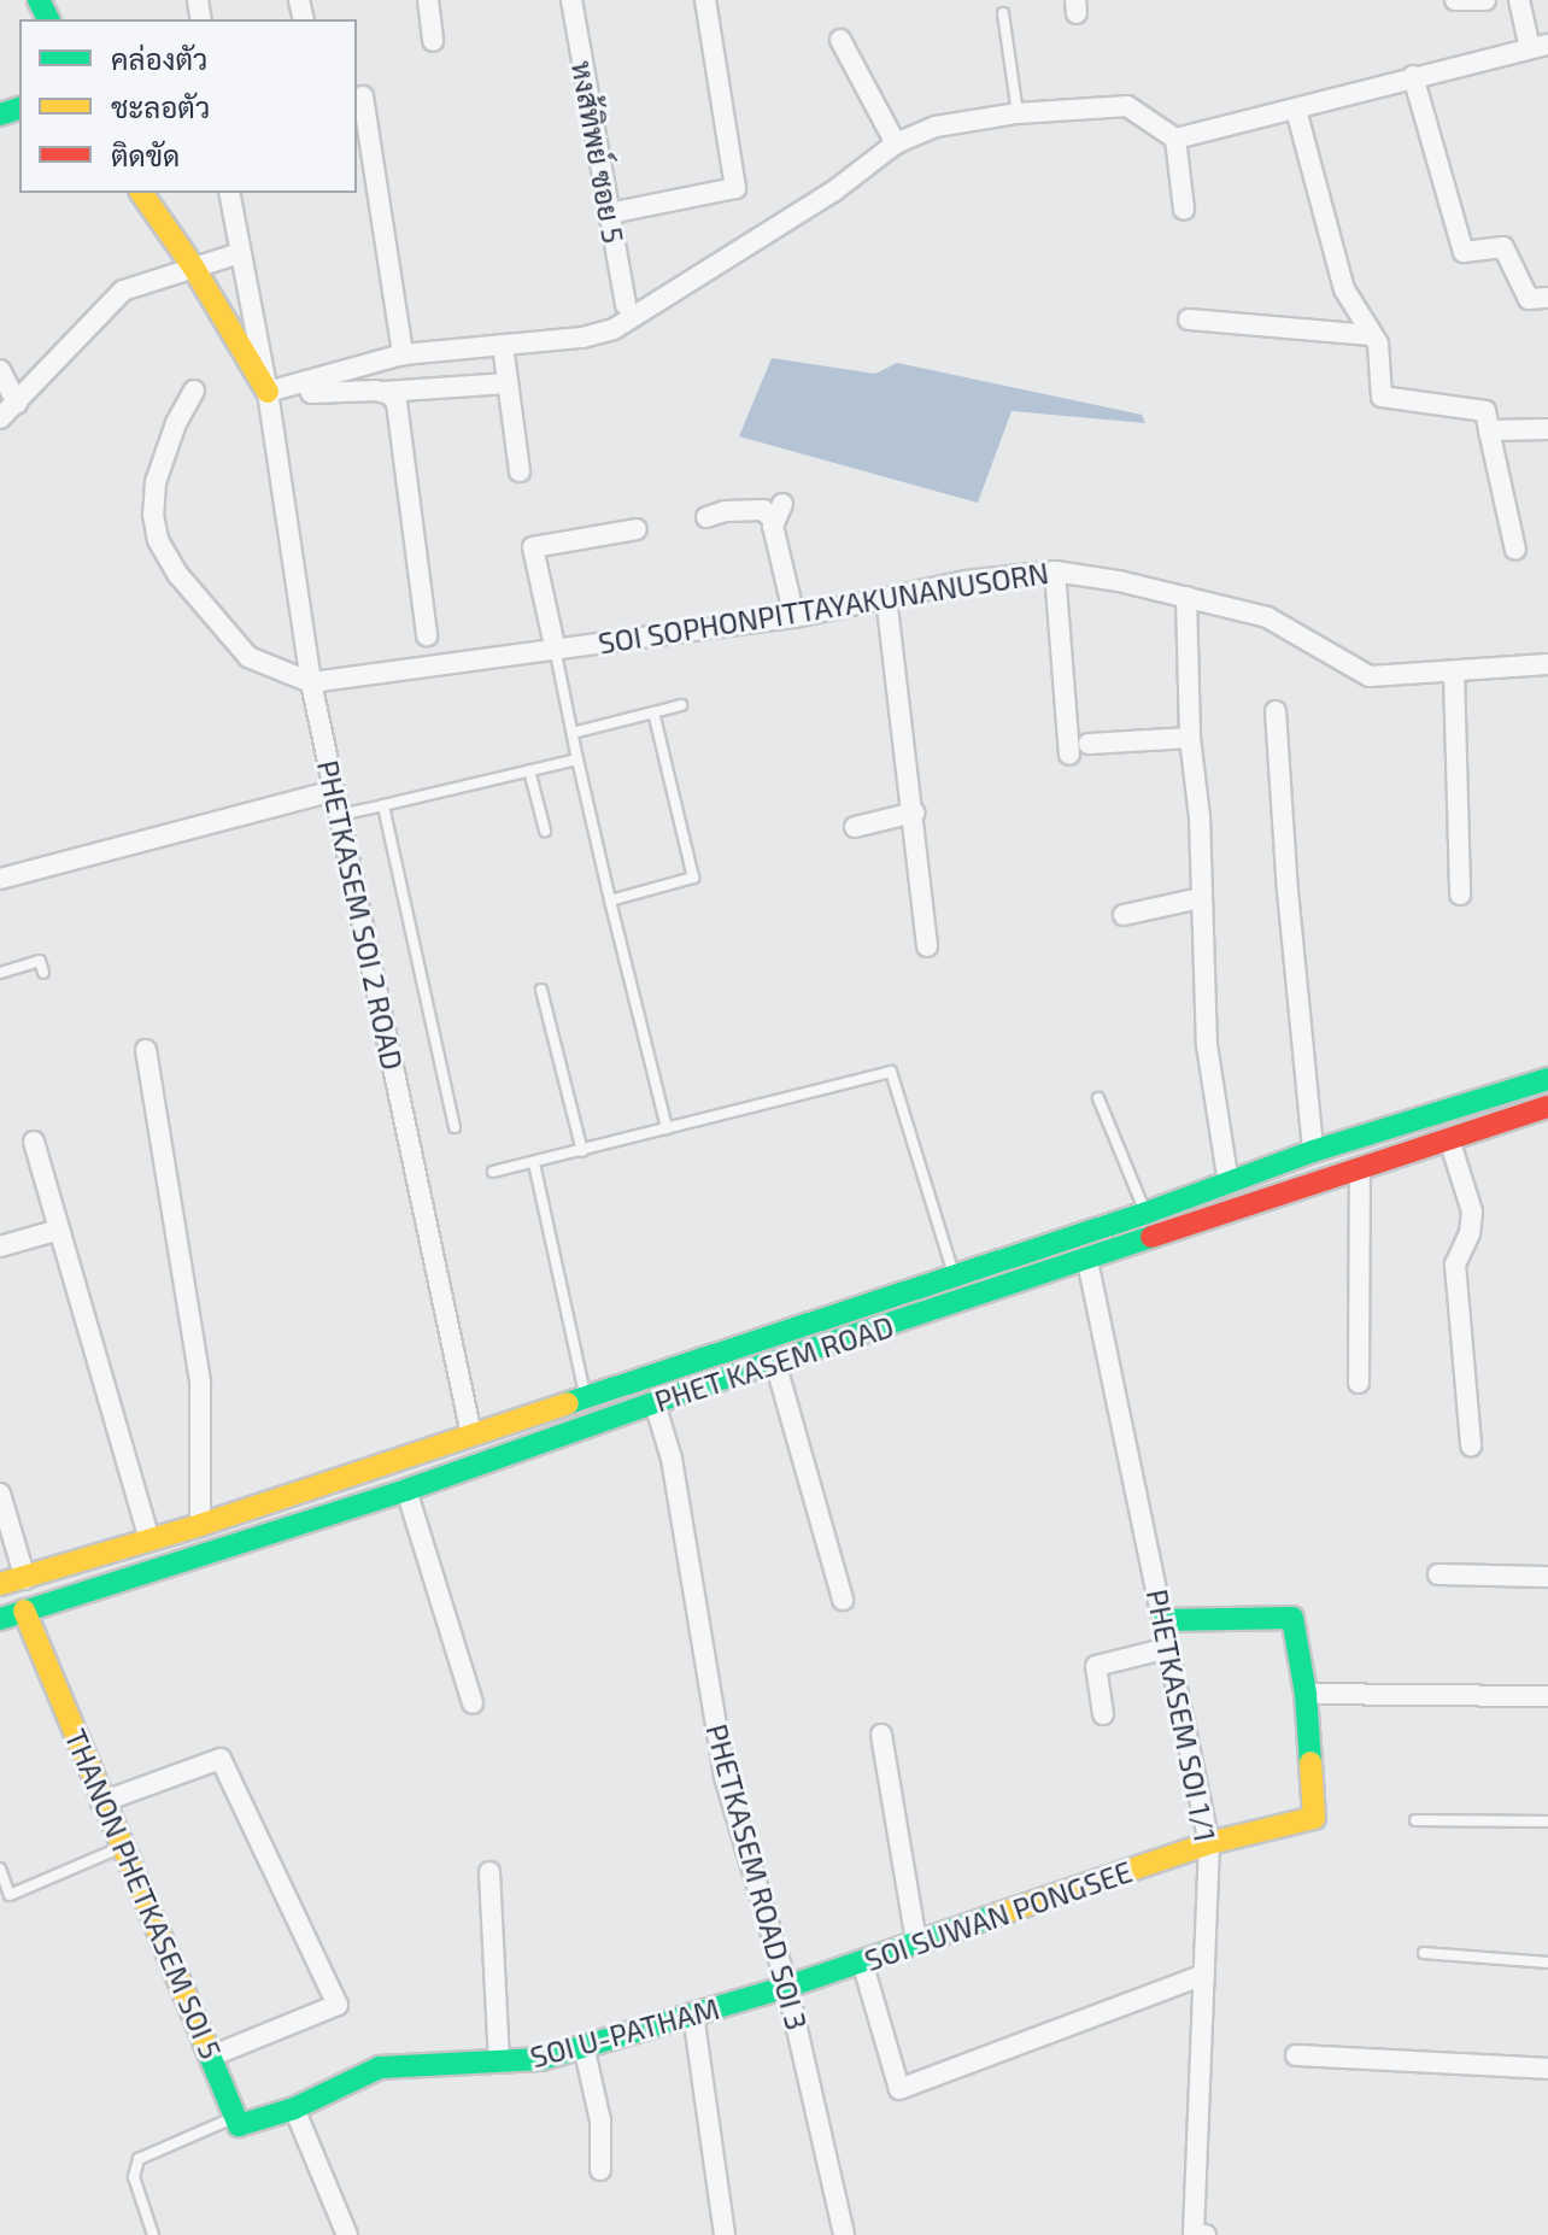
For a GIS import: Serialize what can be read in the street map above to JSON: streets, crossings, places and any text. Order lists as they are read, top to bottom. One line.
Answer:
{"streets":{"main road":["PHET KASEM ROAD","THANON PHETKASEM SOI 5","SOI SUWAN PONGSEE","SOI U-PATHAM"],"street":["หงส้ทิพย์ ซอย 5","SOI SOPHONPITTAYAKUNANUSORN","PHETKASEM SOI 2 ROAD","PHETKASEM SOI 1/1","PHETKASEM ROAD SOI 3"]},"crossings":[["SOI SOPHONPITTAYAKUNANUSORN","PHETKASEM SOI 2 ROAD"],["PHETKASEM SOI 2 ROAD","PHET KASEM ROAD"],["PHET KASEM ROAD","PHETKASEM SOI 1/1"],["PHET KASEM ROAD","PHETKASEM ROAD SOI 3"],["PHET KASEM ROAD","THANON PHETKASEM SOI 5"],["PHETKASEM SOI 1/1","SOI SUWAN PONGSEE"],["PHETKASEM ROAD SOI 3","SOI SUWAN PONGSEE"],["PHETKASEM ROAD SOI 3","SOI U-PATHAM"],["SOI SUWAN PONGSEE","SOI U-PATHAM"]],"legend":["คล่องตัว","ชะลอตัว","ติดขัด"]}
